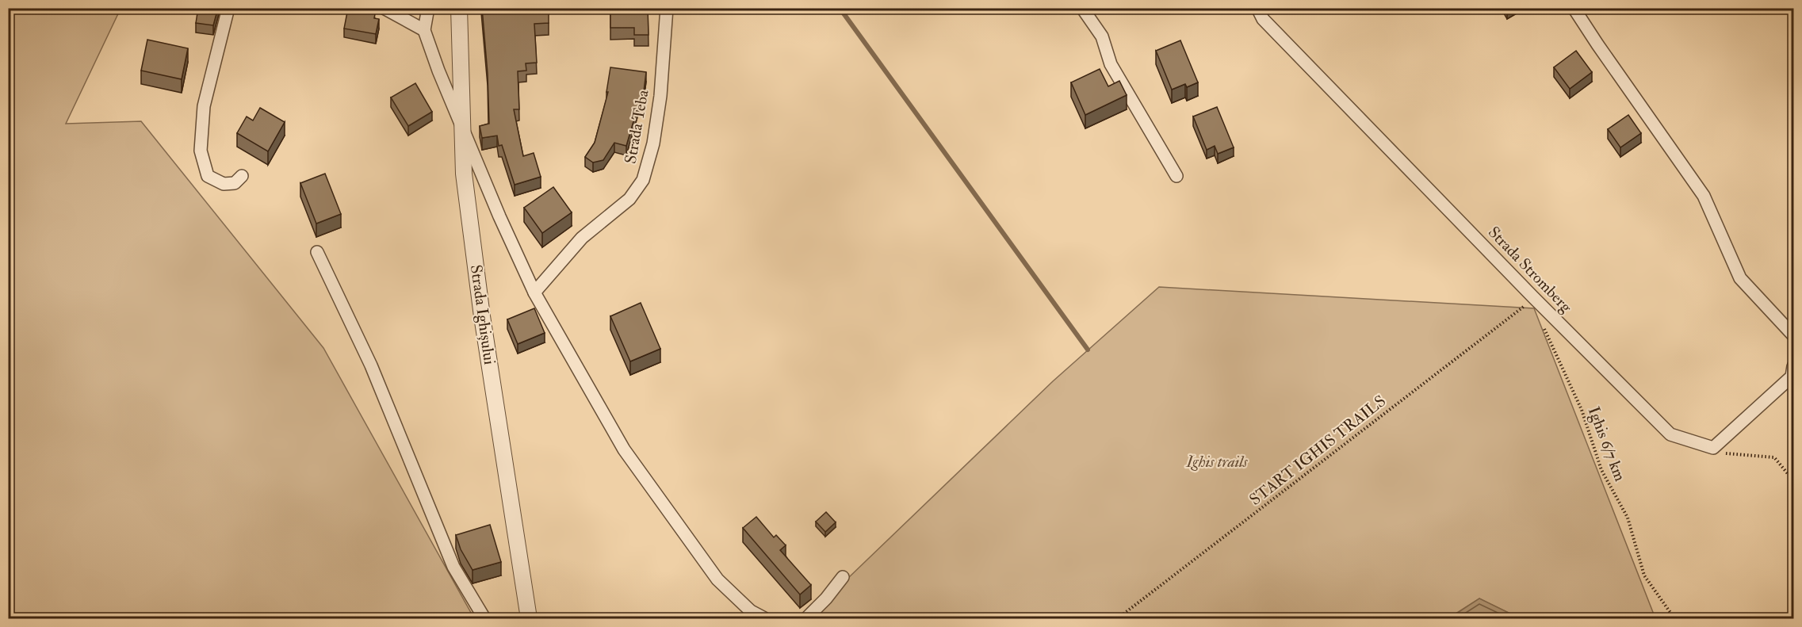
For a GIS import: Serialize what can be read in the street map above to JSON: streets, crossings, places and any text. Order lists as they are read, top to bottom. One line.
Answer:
{"streets":{"street":["Strada Teba","Strada Stromberg","Strada Ighișului"],"path":["Ighis 6/7 km","START IGHIS TRAILS"]},"parks":["Ighis trails"]}
